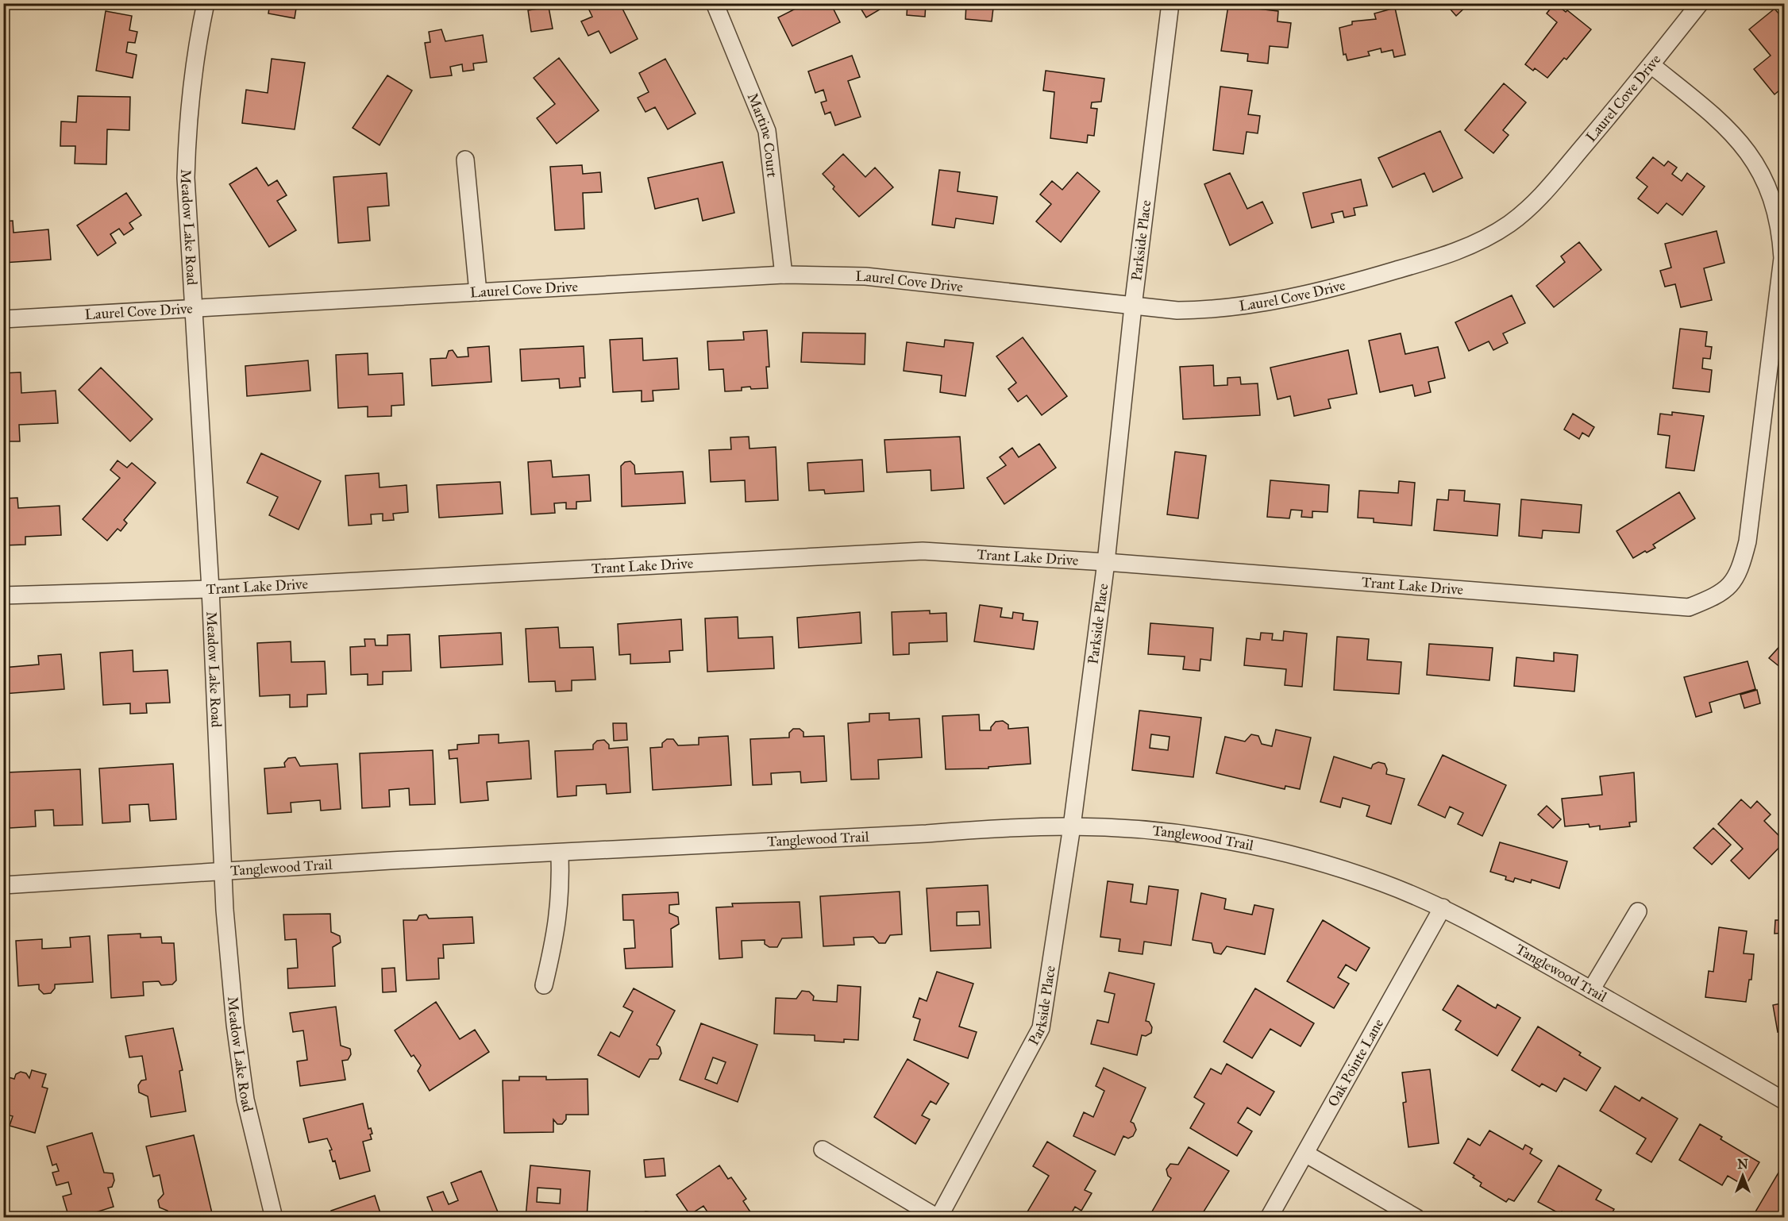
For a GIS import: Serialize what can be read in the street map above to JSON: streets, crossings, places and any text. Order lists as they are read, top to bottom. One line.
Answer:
{"streets":{"street":["Laurel Cove Drive","Martine Court","Meadow Lake Road","Parkside Place","Trant Lake Drive","Tanglewood Trail","Oak Pointe Lane"]},"crossings":[["Laurel Cove Drive","Martine Court"],["Laurel Cove Drive","Meadow Lake Road"],["Laurel Cove Drive","Parkside Place"],["Laurel Cove Drive","Trant Lake Drive"],["Meadow Lake Road","Trant Lake Drive"],["Meadow Lake Road","Tanglewood Trail"],["Parkside Place","Trant Lake Drive"],["Parkside Place","Tanglewood Trail"],["Tanglewood Trail","Oak Pointe Lane"]],"north":"top"}
